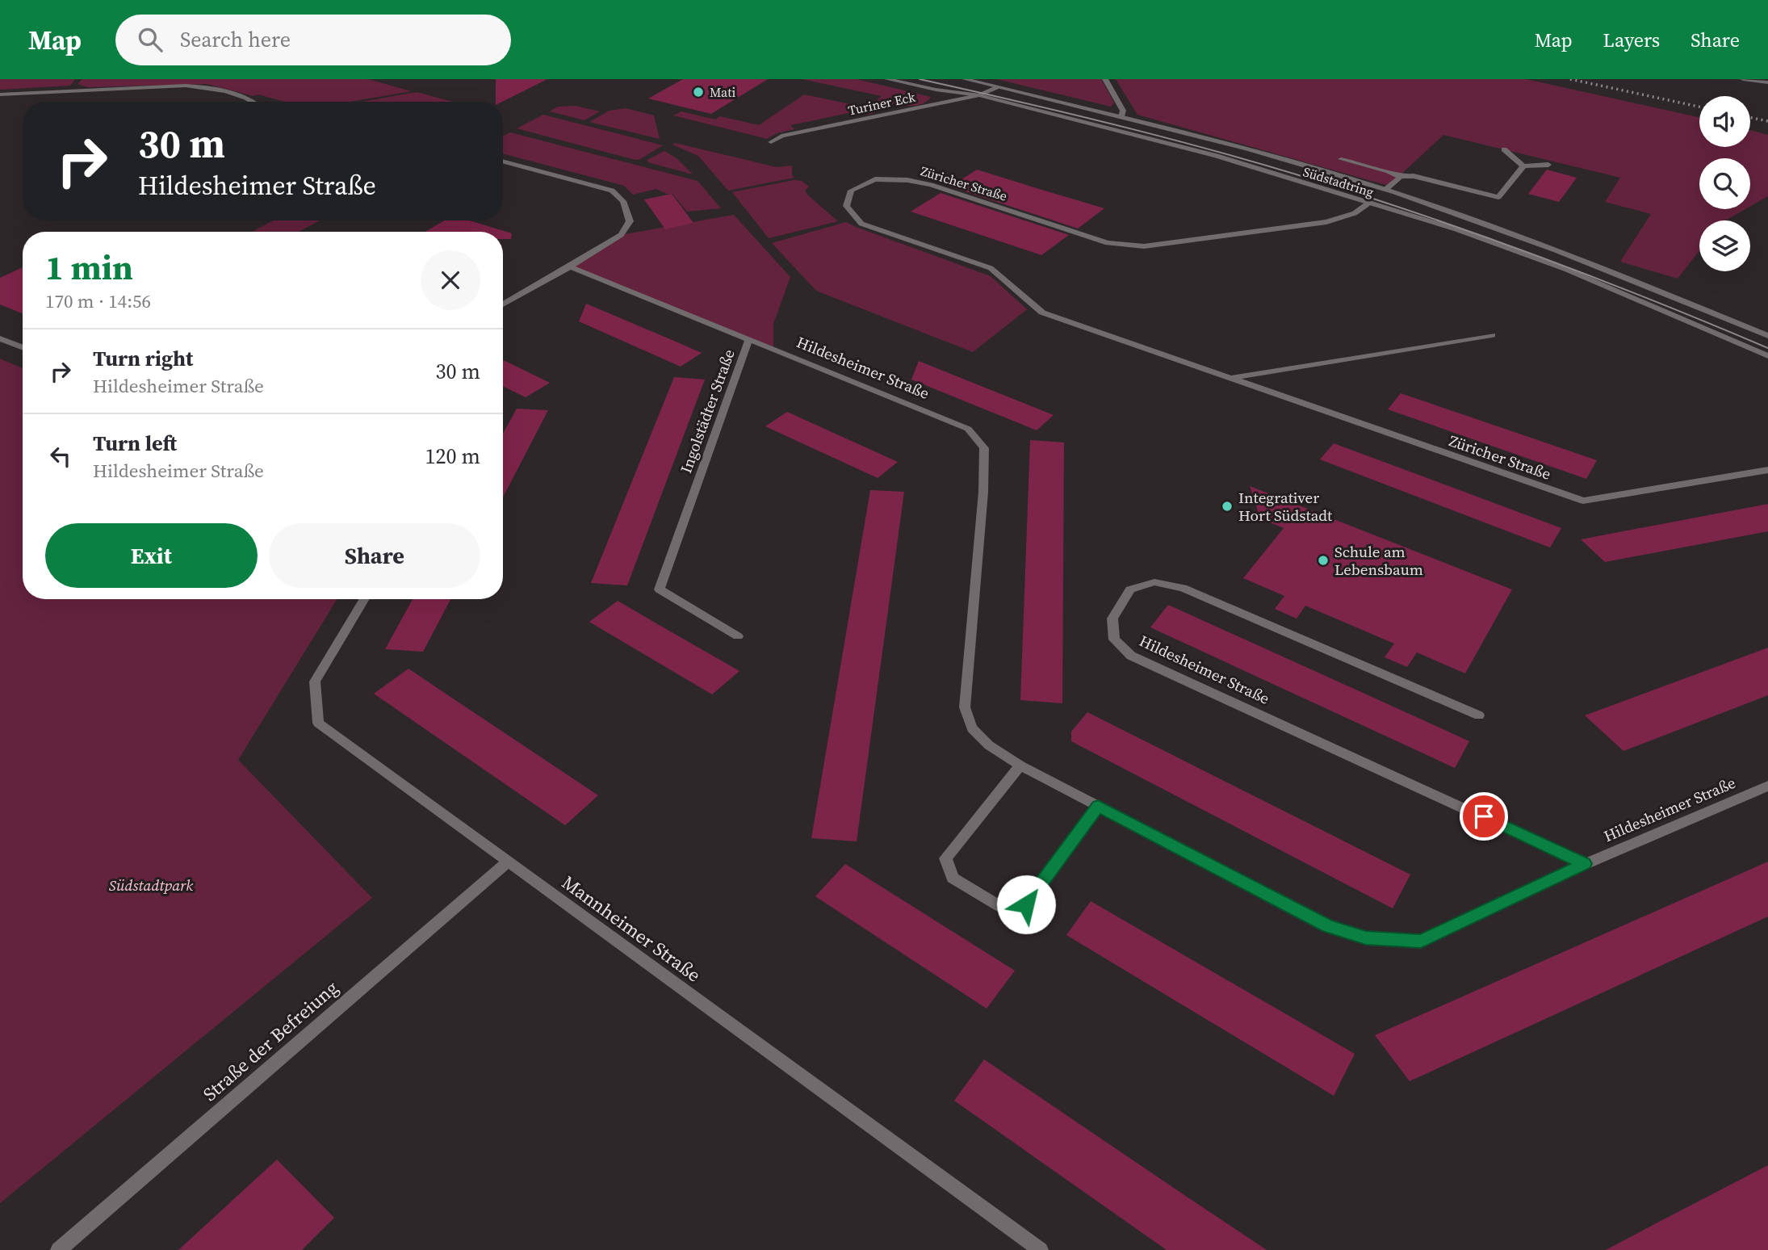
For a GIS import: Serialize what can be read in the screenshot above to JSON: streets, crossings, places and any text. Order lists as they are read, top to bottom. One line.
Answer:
{"streets":{"street":["Turiner Eck","Südstadtring","Züricher Straße","Hildesheimer Straße","Ingolstädter Straße","Mannheimer Straße","Straße der Befreiung"]},"crossings":[["Turiner Eck","Südstadtring"],["Südstadtring","Züricher Straße"],["Hildesheimer Straße","Ingolstädter Straße"],["Mannheimer Straße","Straße der Befreiung"]],"parks":["Südstadtpark"],"places":["Mati","Integrativer Hort Südstadt","Schule am Lebensbaum"],"page":{"header":"Map","search":"Search here","nav":["Map","Layers","Share"],"turn":["30 m","Hildesheimer Straße"],"heading":["1 min","170 m · 14:56"],"list":[{"name":"Turn right","note":"Hildesheimer Straße","value":"30 m"},{"name":"Turn left","note":"Hildesheimer Straße","value":"120 m"}],"buttons":["Exit","Share"]}}
